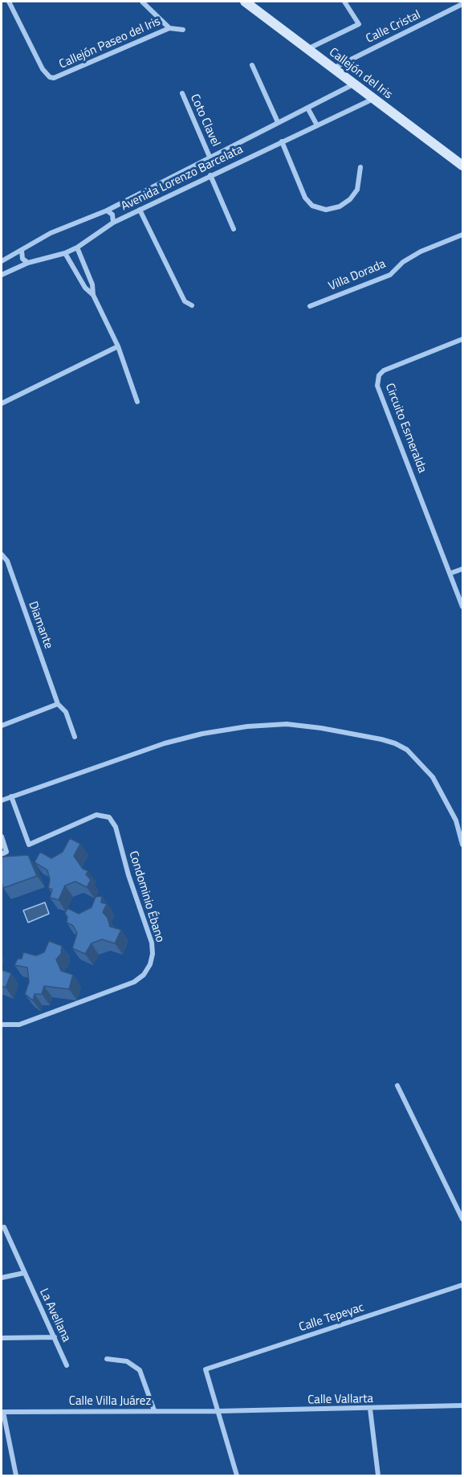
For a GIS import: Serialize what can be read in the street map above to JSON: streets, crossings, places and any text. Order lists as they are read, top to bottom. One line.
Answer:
{"streets":{"street":["Calle Cristal","Callejón Paseo del Iris","Callejón del Iris","Coto Clavel","Avenida Lorenzo Barcelata","Villa Dorada","Circuito Esmeralda","Diamante","Condominio Ébano","La Avellana","Calle Tepeyac","Calle Vallarta","Calle Villa Juárez"]},"crossings":[["Calle Cristal","Callejón del Iris"],["Callejón del Iris","Avenida Lorenzo Barcelata"],["Coto Clavel","Avenida Lorenzo Barcelata"],["Calle Tepeyac","Calle Vallarta"],["Calle Tepeyac","Calle Villa Juárez"],["Calle Vallarta","Calle Villa Juárez"]]}
